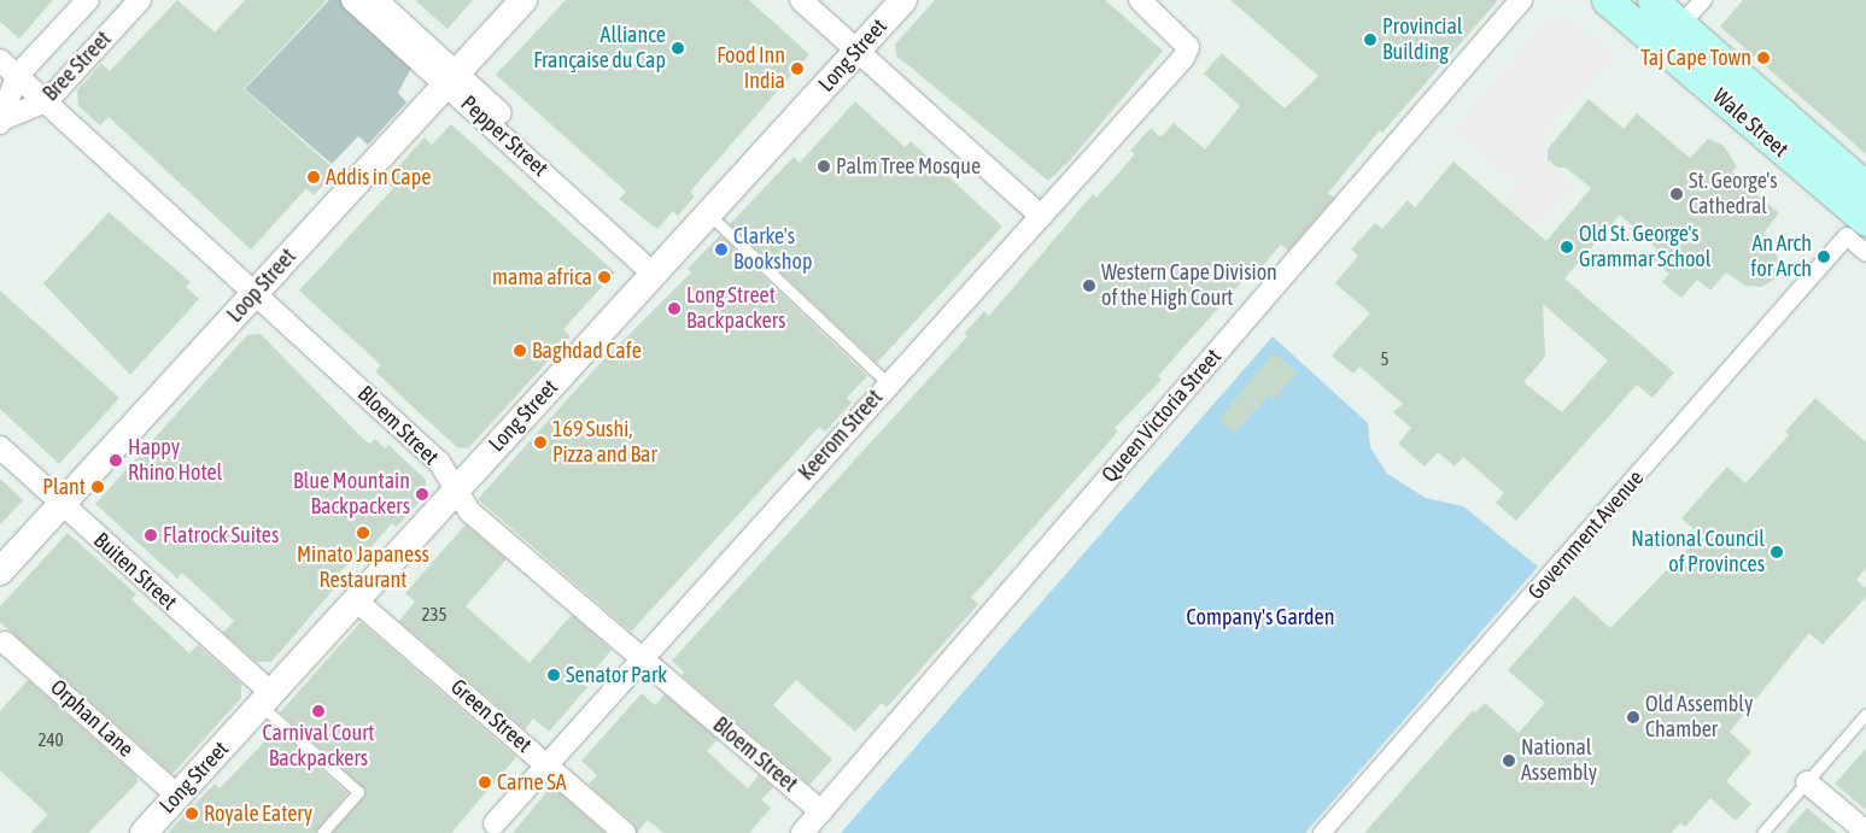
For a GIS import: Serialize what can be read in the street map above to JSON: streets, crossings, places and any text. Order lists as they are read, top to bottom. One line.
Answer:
{"streets":{"main road":["Wale Street"],"street":["Long Street","Bree Street","Pepper Street","Loop Street","Queen Victoria Street","Bloem Street","Keerom Street","Government Avenue","Buiten Street","Green Street","Orphan Lane"]},"crossings":[["Long Street","Pepper Street"],["Long Street","Bloem Street"],["Long Street","Buiten Street"],["Long Street","Green Street"],["Long Street","Orphan Lane"],["Bree Street","Bloem Street"],["Wale Street","Government Avenue"],["Pepper Street","Loop Street"],["Loop Street","Bloem Street"],["Loop Street","Buiten Street"],["Queen Victoria Street","Bloem Street"],["Bloem Street","Keerom Street"],["Keerom Street","Green Street"]],"parks":["Company's Garden"],"places":["Provincial Building","Alliance Française du Cap","Taj Cape Town","Food Inn India","Palm Tree Mosque","Addis in Cape","St. George's Cathedral","Old St. George's Grammar School","Clarke's Bookshop","An Arch for Arch","mama africa","Western Cape Division of the High Court","Long Street Backpackers","Baghdad Cafe","169 Sushi, Pizza and Bar","Happy Rhino Hotel","Plant","Blue Mountain Backpackers","Minato Japaness Restaurant","Flatrock Suites","National Council of Provinces","Senator Park","Carnival Court Backpackers","Old Assembly Chamber","National Assembly","Carne SA","Royale Eatery"],"house_numbers":["5","235","240"]}
